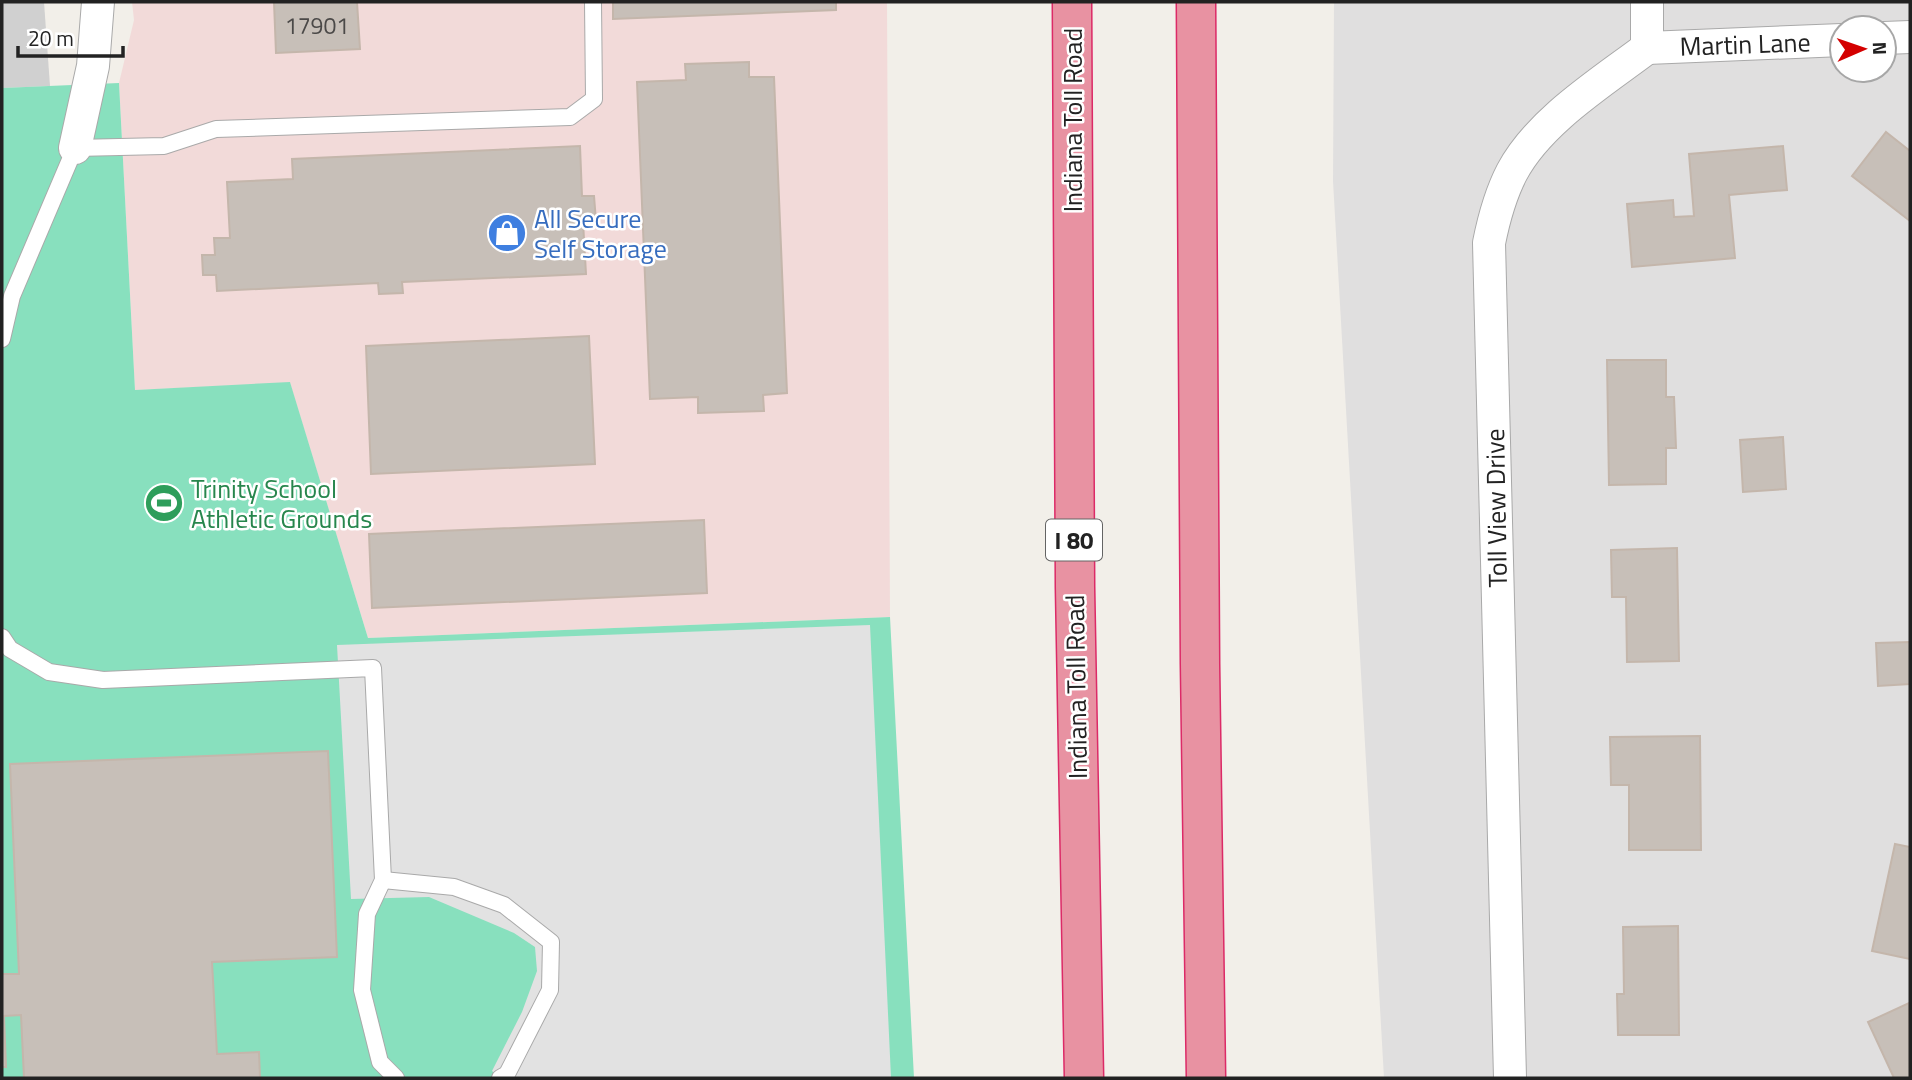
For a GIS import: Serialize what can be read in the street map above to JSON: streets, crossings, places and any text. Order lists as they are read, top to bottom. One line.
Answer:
{"streets":{"highway":["Indiana Toll Road","I 80"],"street":["Martin Lane","Toll View Drive"]},"crossings":[["Martin Lane","Toll View Drive"]],"places":{"shop":["All Secure Self Storage"],"sports":["Trinity School Athletic Grounds"]},"house_numbers":["17901"],"scale_bar":"20 m","north":"right"}
